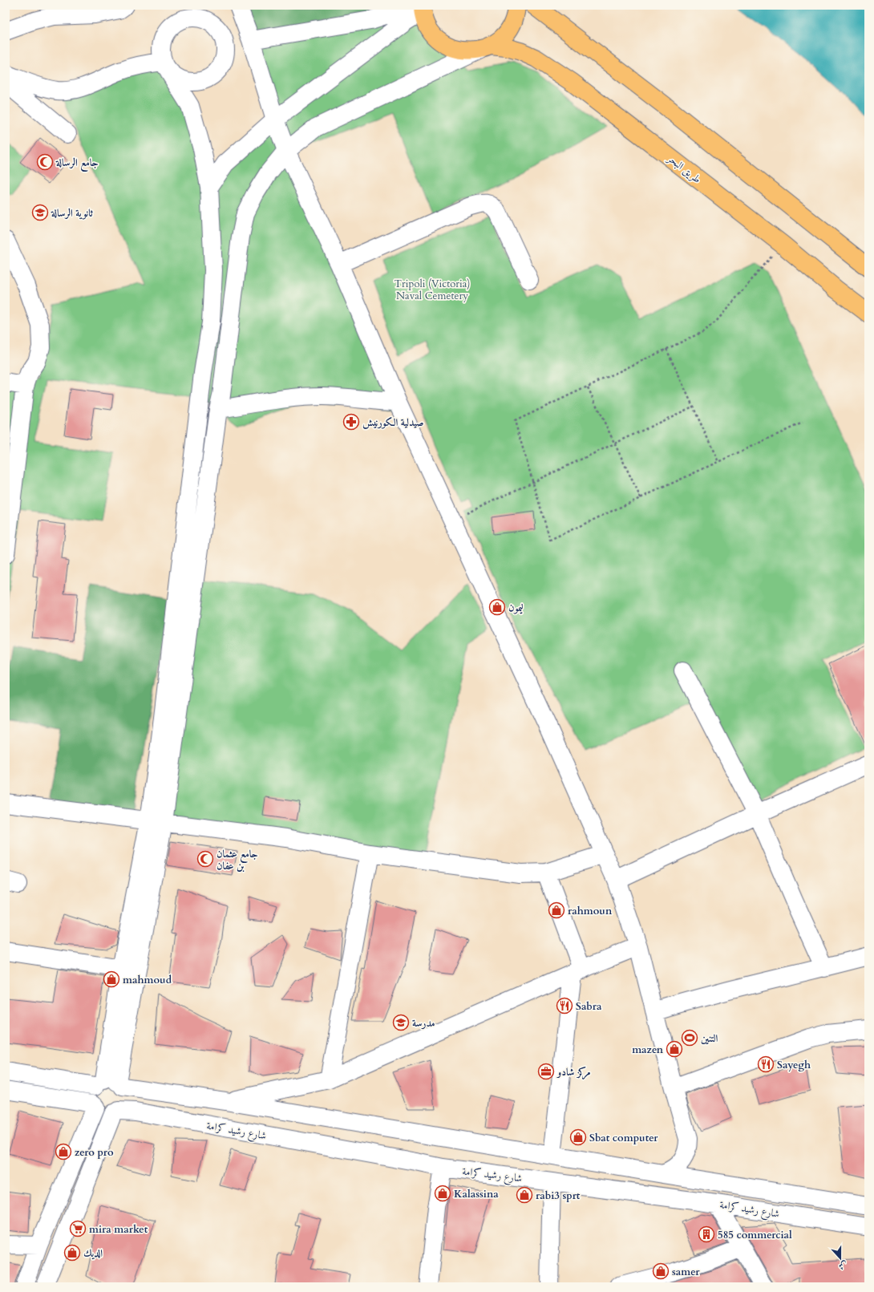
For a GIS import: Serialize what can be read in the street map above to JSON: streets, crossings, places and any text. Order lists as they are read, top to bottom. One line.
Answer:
{"streets":{"highway":["طريق البحر"],"street":["شارع رشيد كرامة"]},"parks":["Tripoli (Victoria) Naval Cemetery"],"places":{"mosque":["جامع الرسالة","جامع عثمان بن عفان"],"school or university":["ثانوية الرسالة","مدرسة"],"pharmacy":["صيدلية الكورنيش"],"shop":["ليمون","rahmoun","mahmoud","mazen","Sbat computer","zero pro","Kalassina","rabi3 sprt","الديك","samer"],"restaurant":["Sabra","Sayegh"],"sports":["التنين"],"office":["مركز شادو"],"supermarket":["mira market"],"building":["585 commercial"]},"north":"bottom"}
